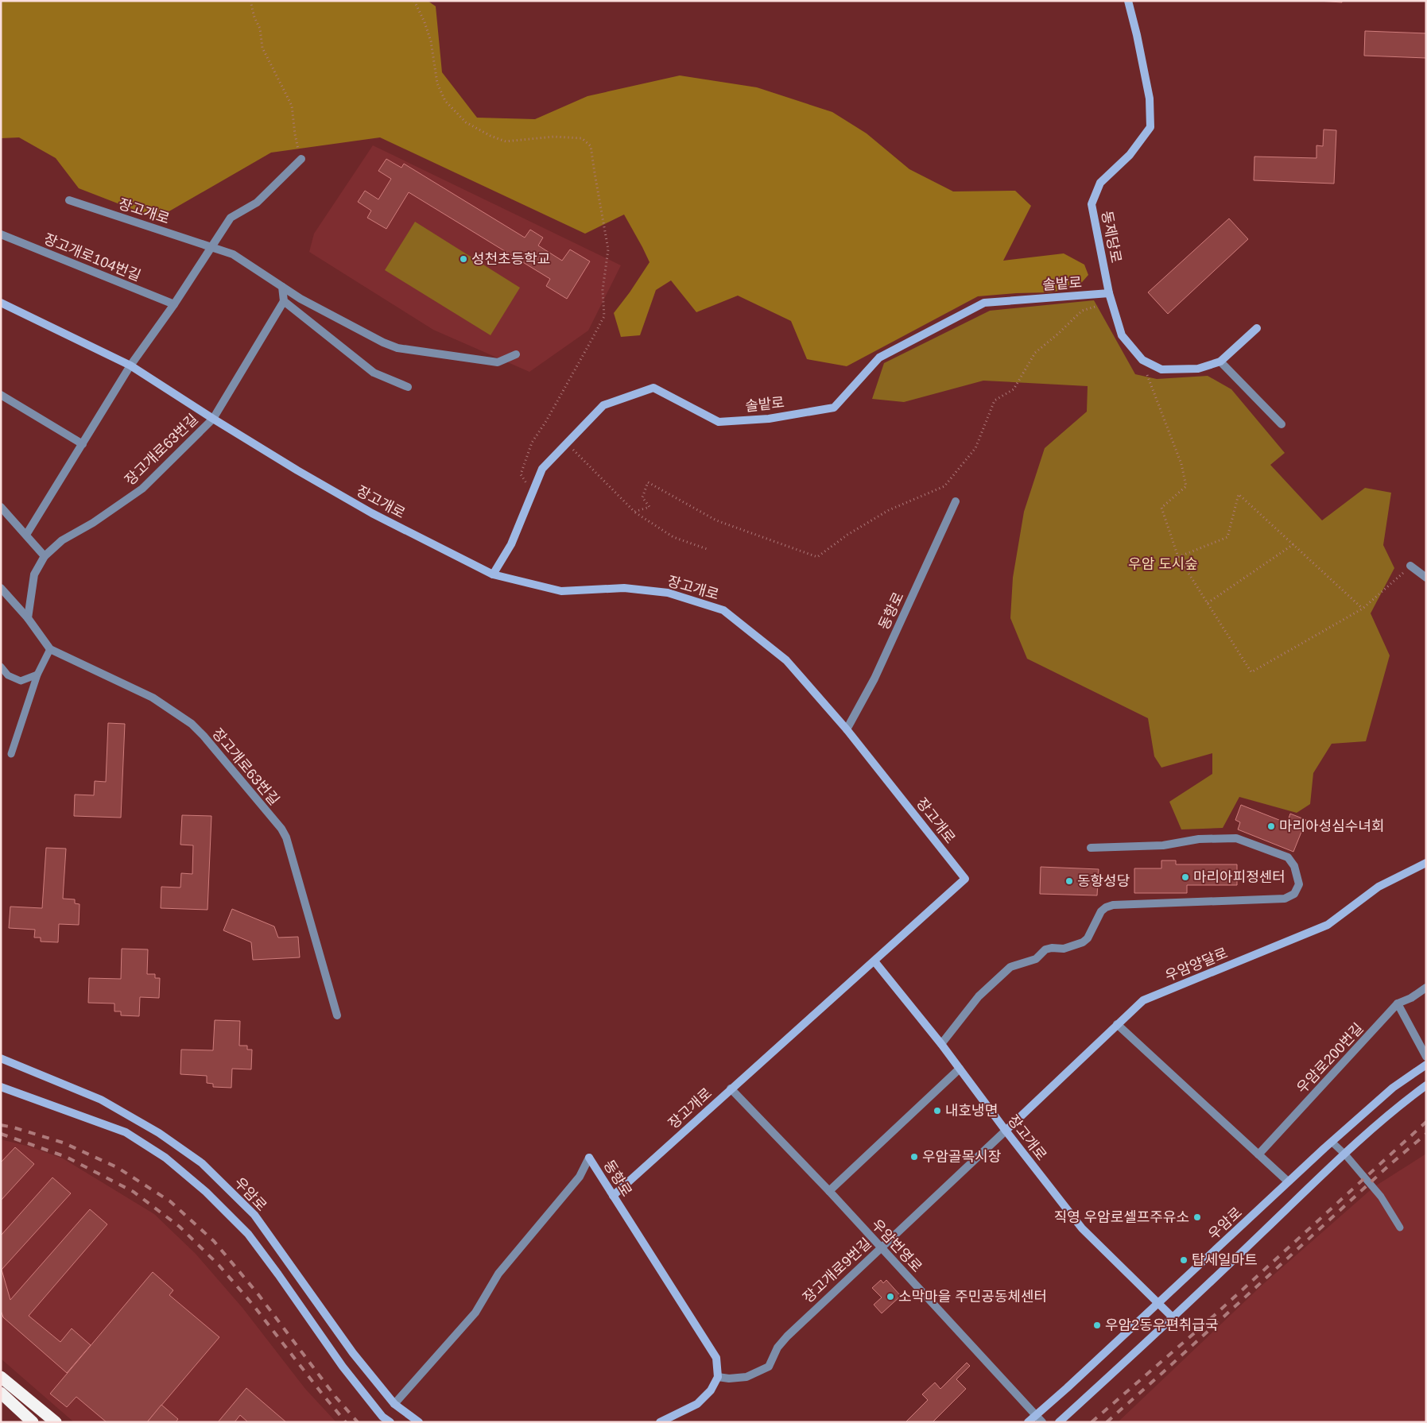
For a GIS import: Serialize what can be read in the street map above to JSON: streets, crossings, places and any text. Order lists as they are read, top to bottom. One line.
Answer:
{"streets":{"street":["장고개로","동제당로","장고개로104번길","솔밭로","장고개로63번길","동항로","우암양달로","우암로200번길","우암로","우암번영로","장고개로9번길"]},"crossings":[["장고개로","솔밭로"],["장고개로","장고개로63번길"],["장고개로","동항로"],["장고개로","우암양달로"],["장고개로","우암로"],["장고개로","우암번영로"],["장고개로","장고개로9번길"],["동제당로","솔밭로"],["동항로","우암로"],["동항로","장고개로9번길"],["우암양달로","장고개로9번길"],["우암로","우암번영로"],["우암번영로","장고개로9번길"]],"parks":["우암 도시숲"],"places":["성천초등학교","마리아성심수녀회","마리아피정센터","동항성당","내호냉면","우암골목시장","직영 우암로셀프주유소","탑세일마트","소막마을 주민공동체센터","우암2동우편취급국"]}
